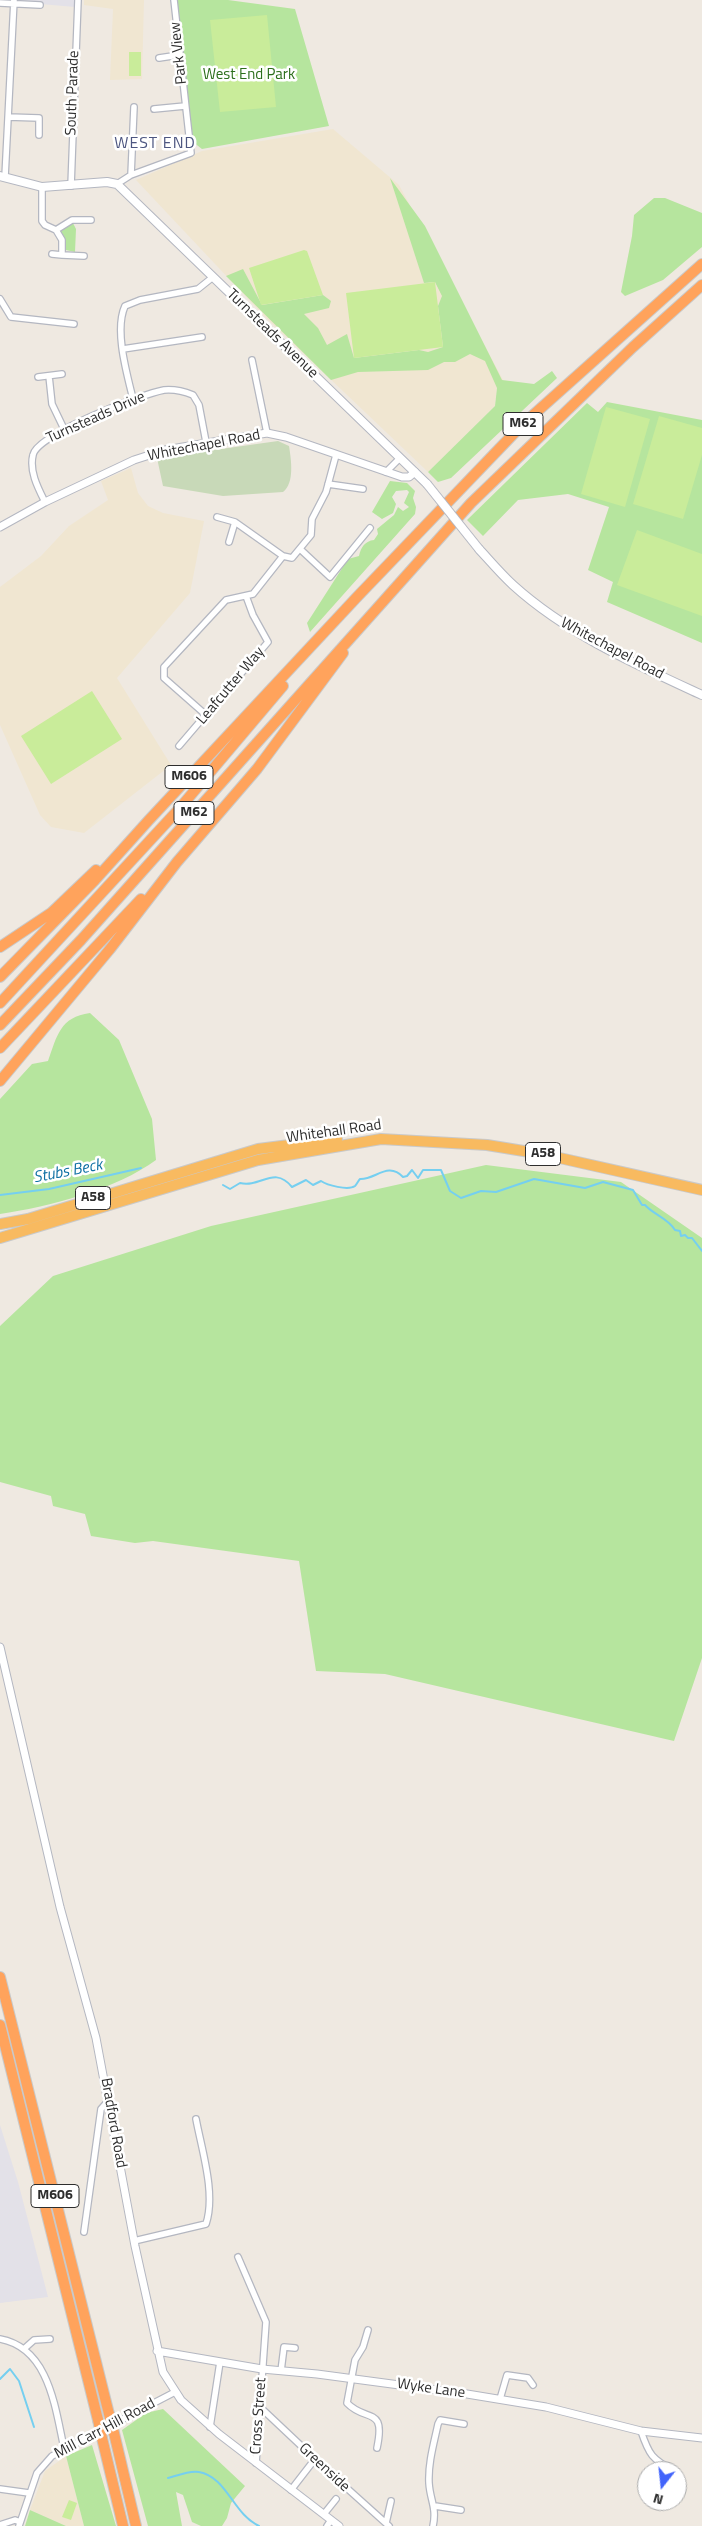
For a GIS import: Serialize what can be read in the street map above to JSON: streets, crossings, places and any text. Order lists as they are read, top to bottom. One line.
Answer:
{"streets":{"highway":["M62","M606","Whitehall Road","A58"],"main road":["Turnsteads Avenue","Whitechapel Road"],"street":["Park View","South Parade","Turnsteads Drive","Leafcutter Way","Bradford Road","Wyke Lane","Cross Street","Mill Carr Hill Road","Greenside"]},"crossings":[["Turnsteads Avenue","Whitechapel Road"],["Turnsteads Drive","Whitechapel Road"],["M62","M606"],["Whitehall Road","A58"],["Bradford Road","Wyke Lane"],["Bradford Road","Cross Street"],["Bradford Road","Mill Carr Hill Road"],["Wyke Lane","Cross Street"],["Cross Street","Greenside"]],"districts":["WEST END"],"water":["Stubs Beck"],"parks":["West End Park"],"north":"bottom"}
